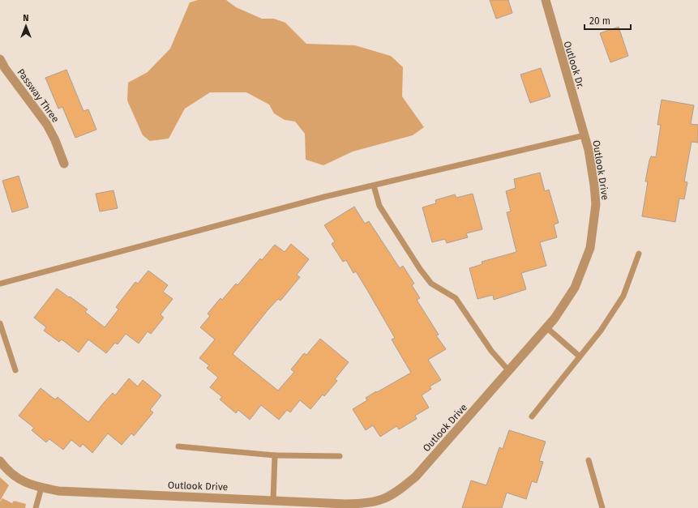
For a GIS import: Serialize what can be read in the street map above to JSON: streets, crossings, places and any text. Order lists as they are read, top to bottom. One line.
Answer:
{"streets":{"street":["Outlook Dr.","Passway Three","Outlook Drive"]},"crossings":[["Outlook Dr.","Outlook Drive"]],"scale_bar":"20 m","north":"top"}
